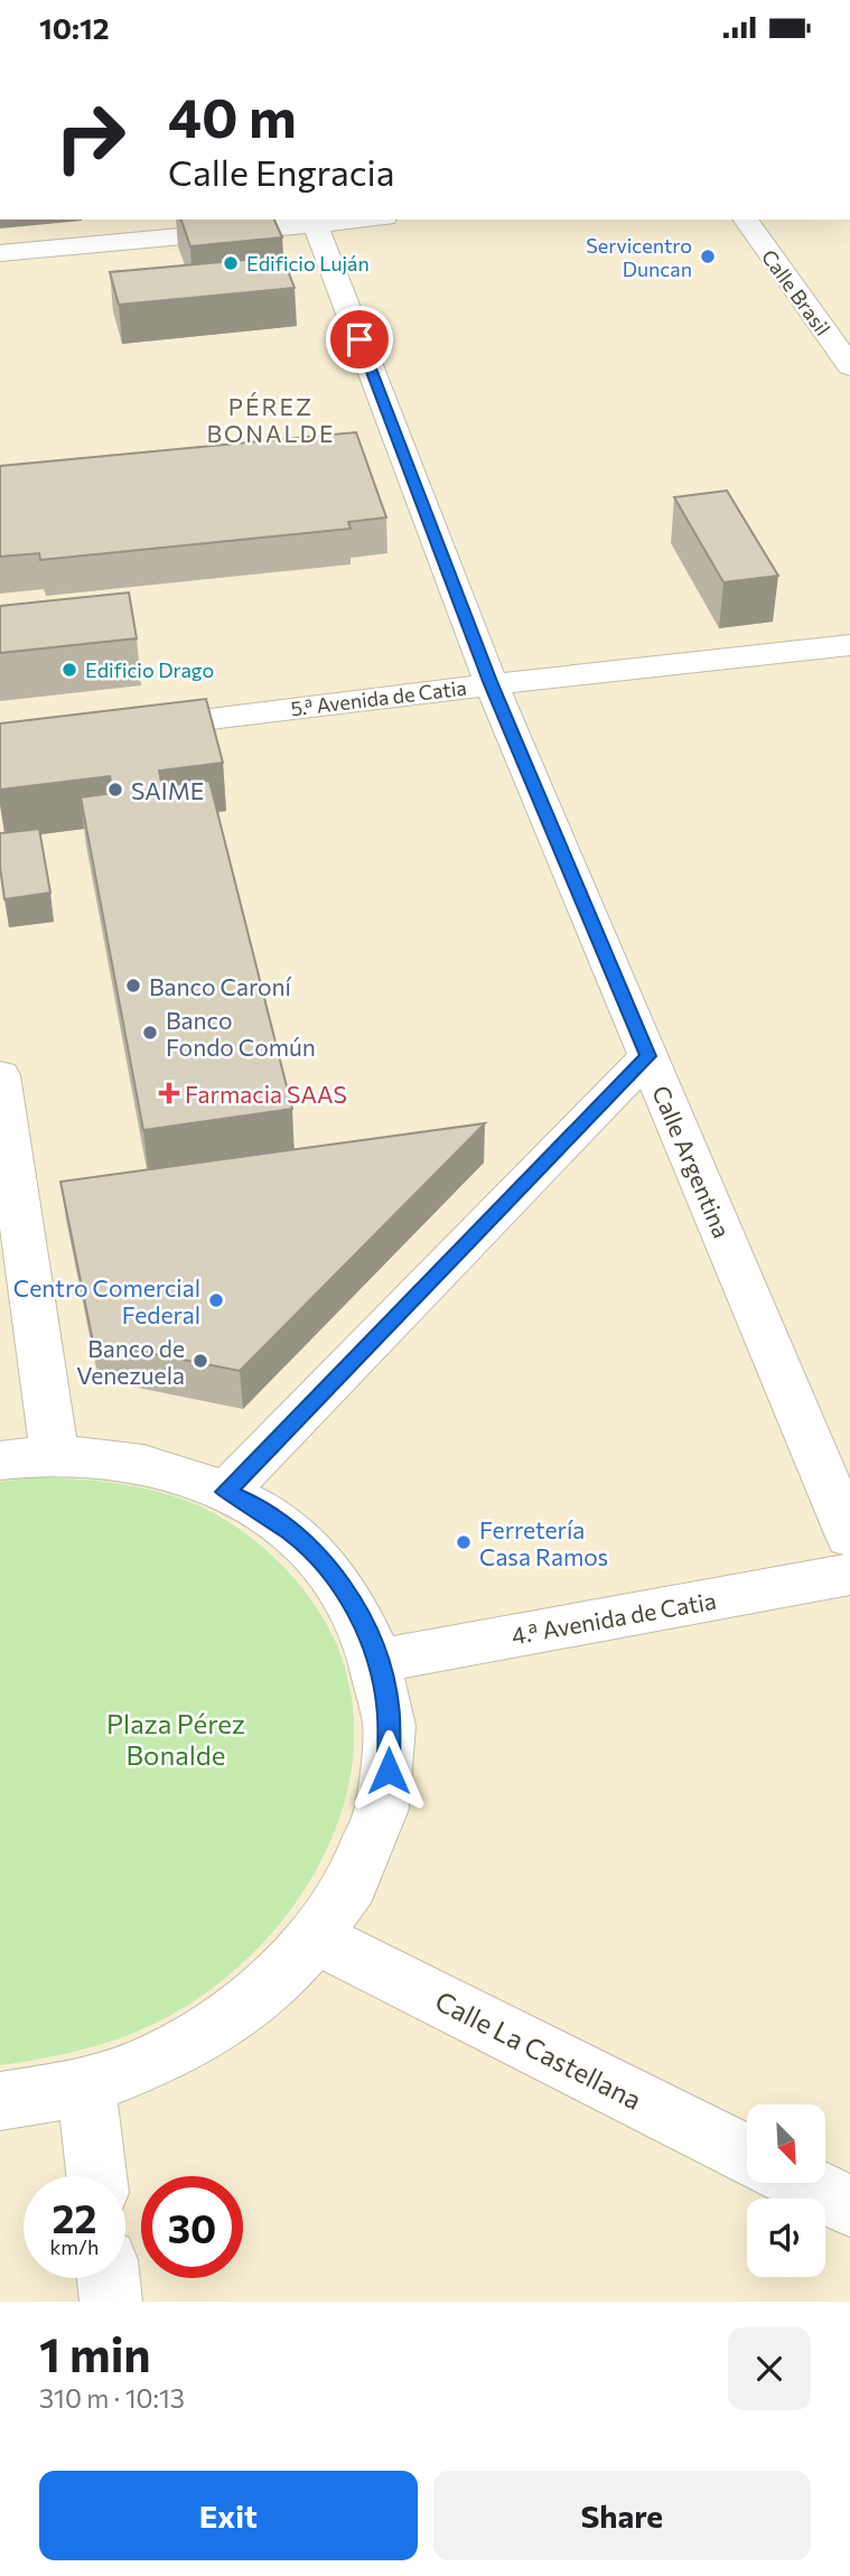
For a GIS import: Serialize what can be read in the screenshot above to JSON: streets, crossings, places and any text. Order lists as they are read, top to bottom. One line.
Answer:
{"streets":{"street":["Calle Brasil","5.ª Avenida de Catia","Calle Argentina","4.ª Avenida de Catia","Calle La Castellana"]},"crossings":[["5.ª Avenida de Catia","Calle Argentina"]],"districts":["PÉREZ BONALDE"],"parks":["Plaza Pérez Bonalde"],"places":{"other":["Servicentro Duncan","Edificio Luján","Edificio Drago","SAIME","Banco Caroní","Banco Fondo Común","Centro Comercial Federal","Banco de Venezuela","Ferretería Casa Ramos"],"health":["Farmacia SAAS"]},"north":"bottom right","page":{"status":"10:12","turn":["40 m","Calle Engracia"],"speed":"22 km/h","limit":"30","heading":["1 min","310 m · 10:13"],"buttons":["Exit","Share"]}}
